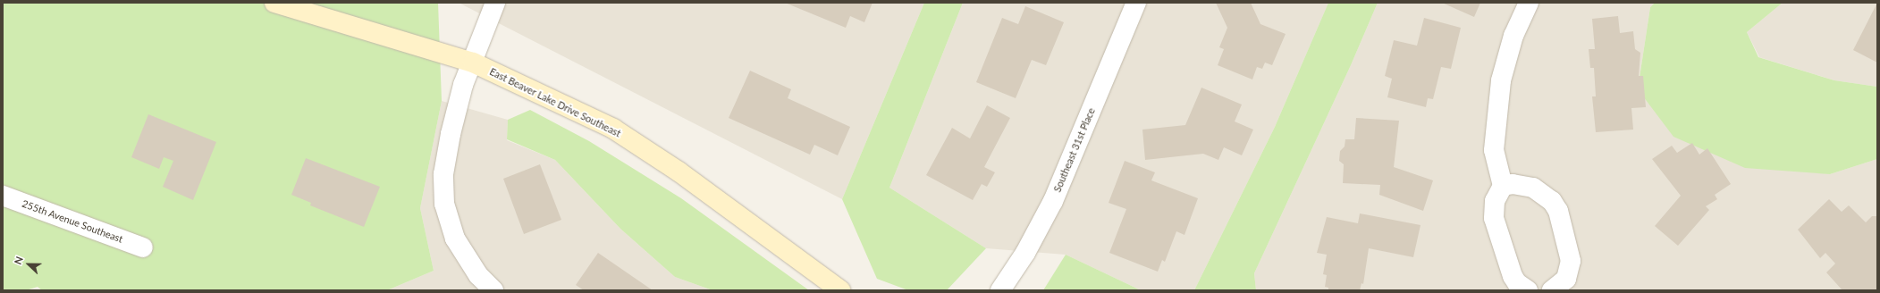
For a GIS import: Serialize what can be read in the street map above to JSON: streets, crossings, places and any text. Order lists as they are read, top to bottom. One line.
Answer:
{"streets":{"street":["East Beaver Lake Drive Southeast","Southeast 31st Place","255th Avenue Southeast"]},"north":"left"}
